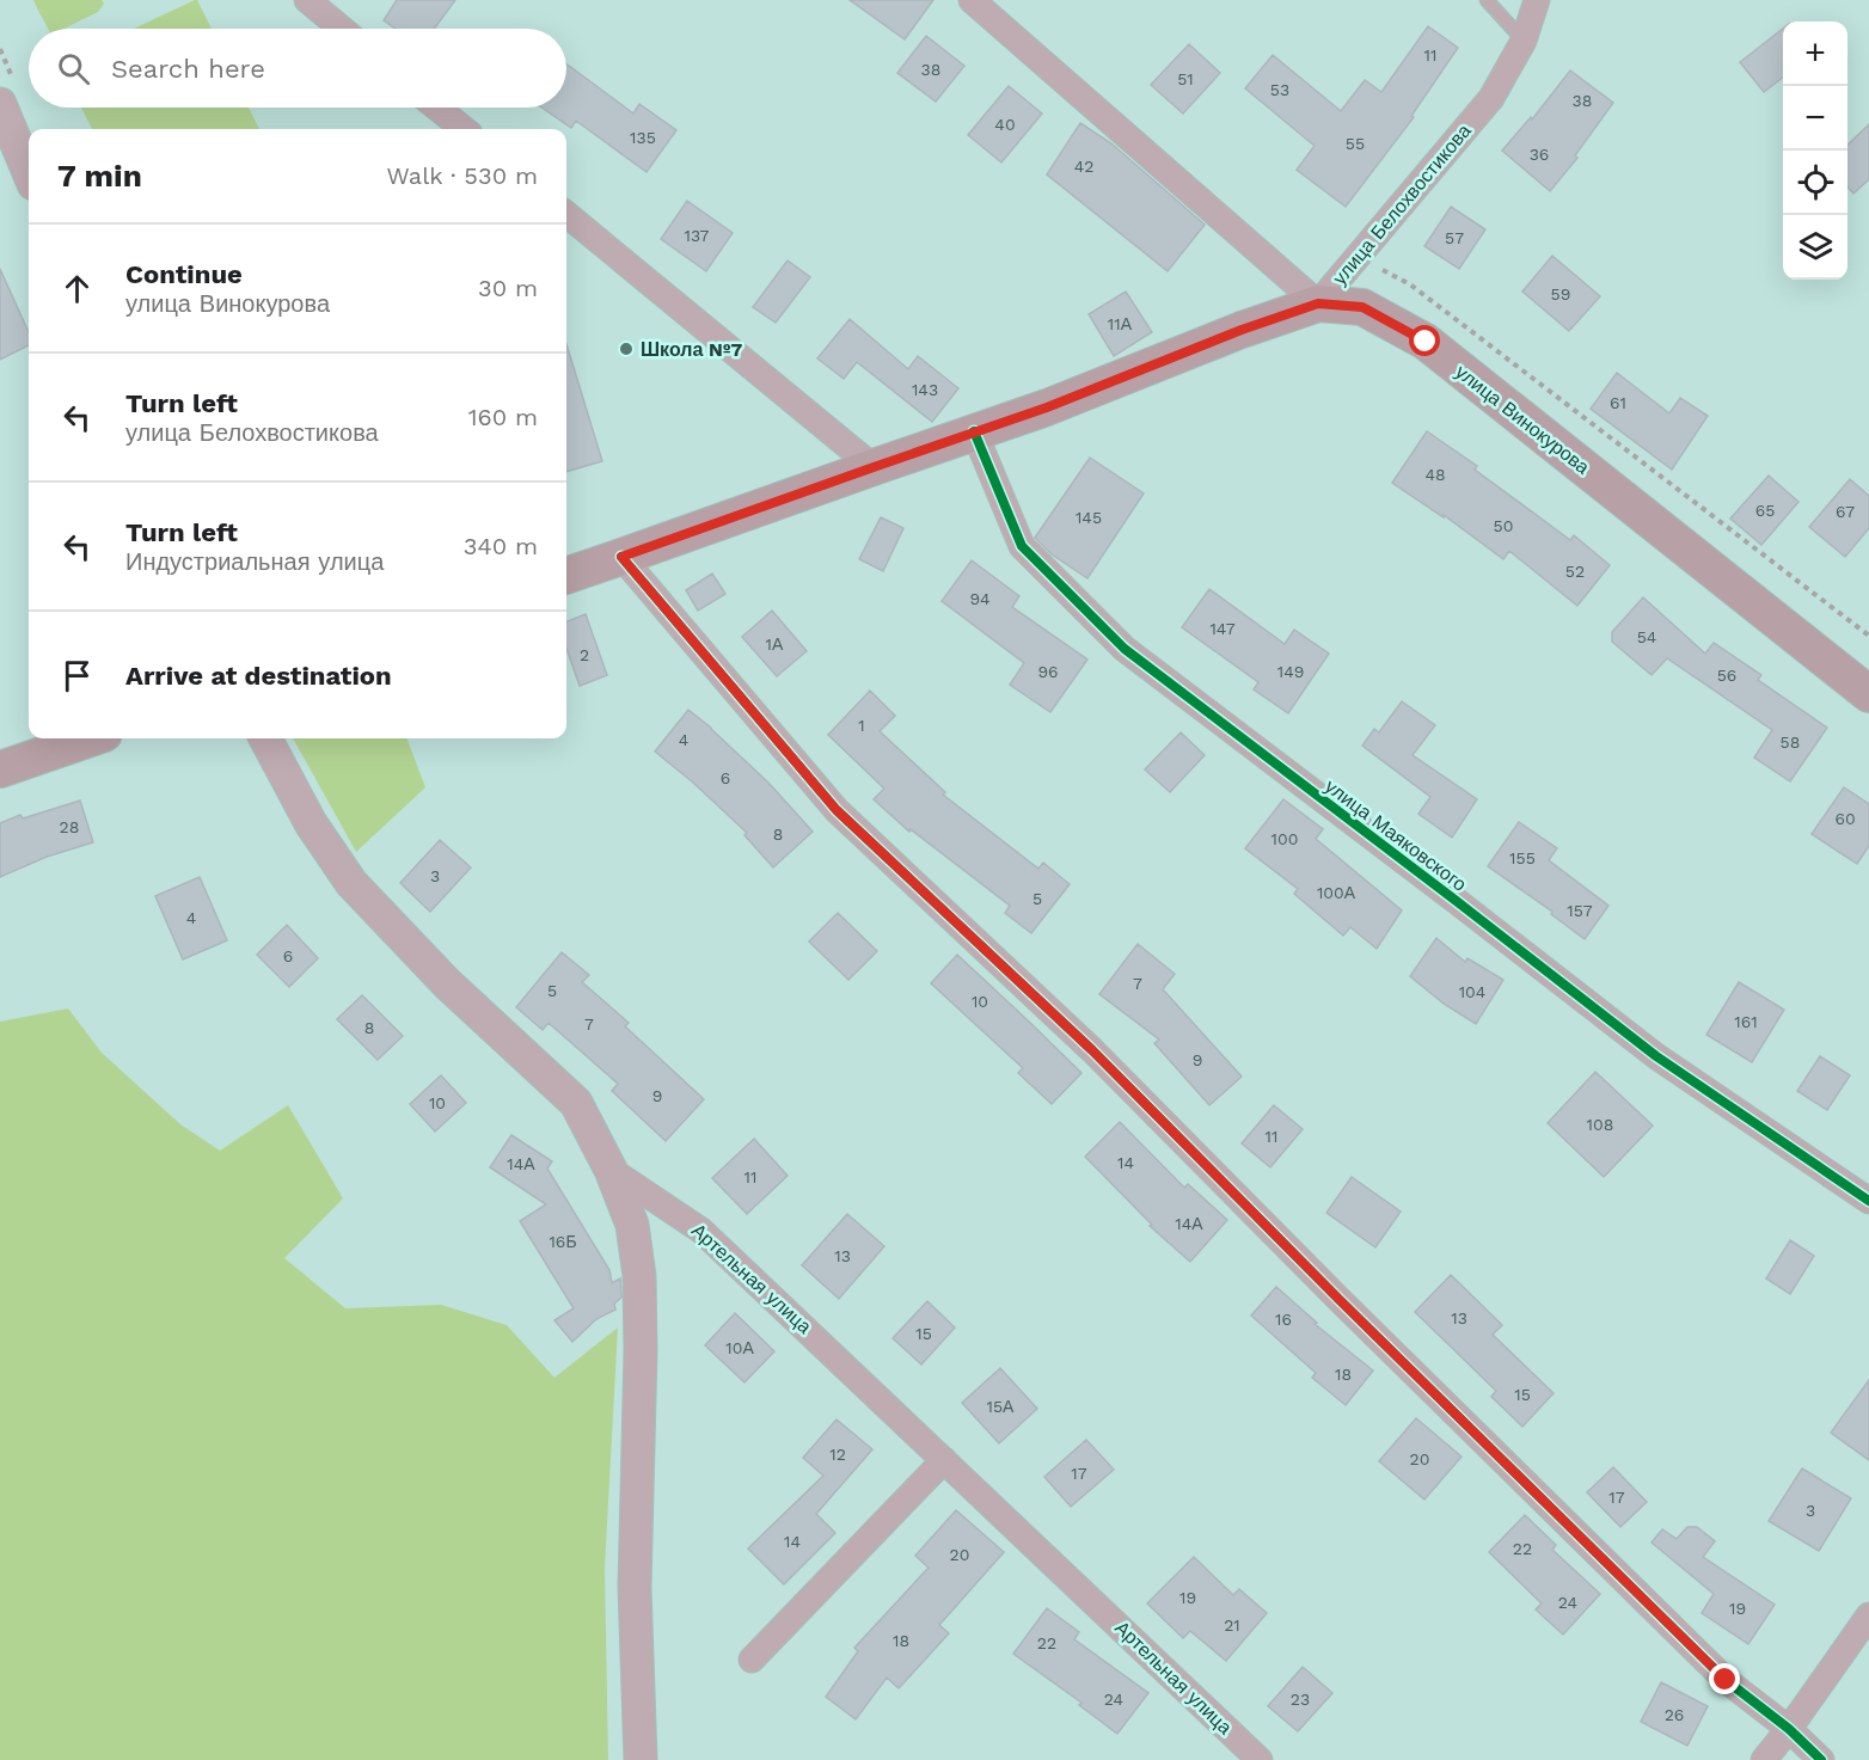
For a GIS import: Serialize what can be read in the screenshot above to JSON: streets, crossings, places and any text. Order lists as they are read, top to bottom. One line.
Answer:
{"streets":{"main road":["улица Белохвостикова","улица Винокурова"],"street":["улица Маяковского","Артельная улица"]},"crossings":[["улица Белохвостикова","улица Винокурова"],["улица Белохвостикова","улица Маяковского"]],"places":["Школа №7"],"house_numbers":["11","38","51","53","38","40","135","55","36","42","137","57","59","11А","143","61","48","65","67","145","50","52","94","147","54","1А","2","96","149","56","1","4","58","6","60","28","8","100","155","3","100А","5","157","4","6","7","5","104","10","161","7","8","9","9","10","108","11","14","14А","11","14А","16Б","13","13","16","15","10А","18","15","15А","12","20","17","17","3","14","22","20","19","24","19","21","18","22","24","23","26"],"page":{"map_buttons":["+","−"],"search":"Search here","heading":["7 min","Walk · 530 m"],"list":[["Continue","улица Винокурова","30 m"],["Turn left","улица Белохвостикова","160 m"],["Turn left","Индустриальная улица","340 m"],"Arrive at destination"]}}
